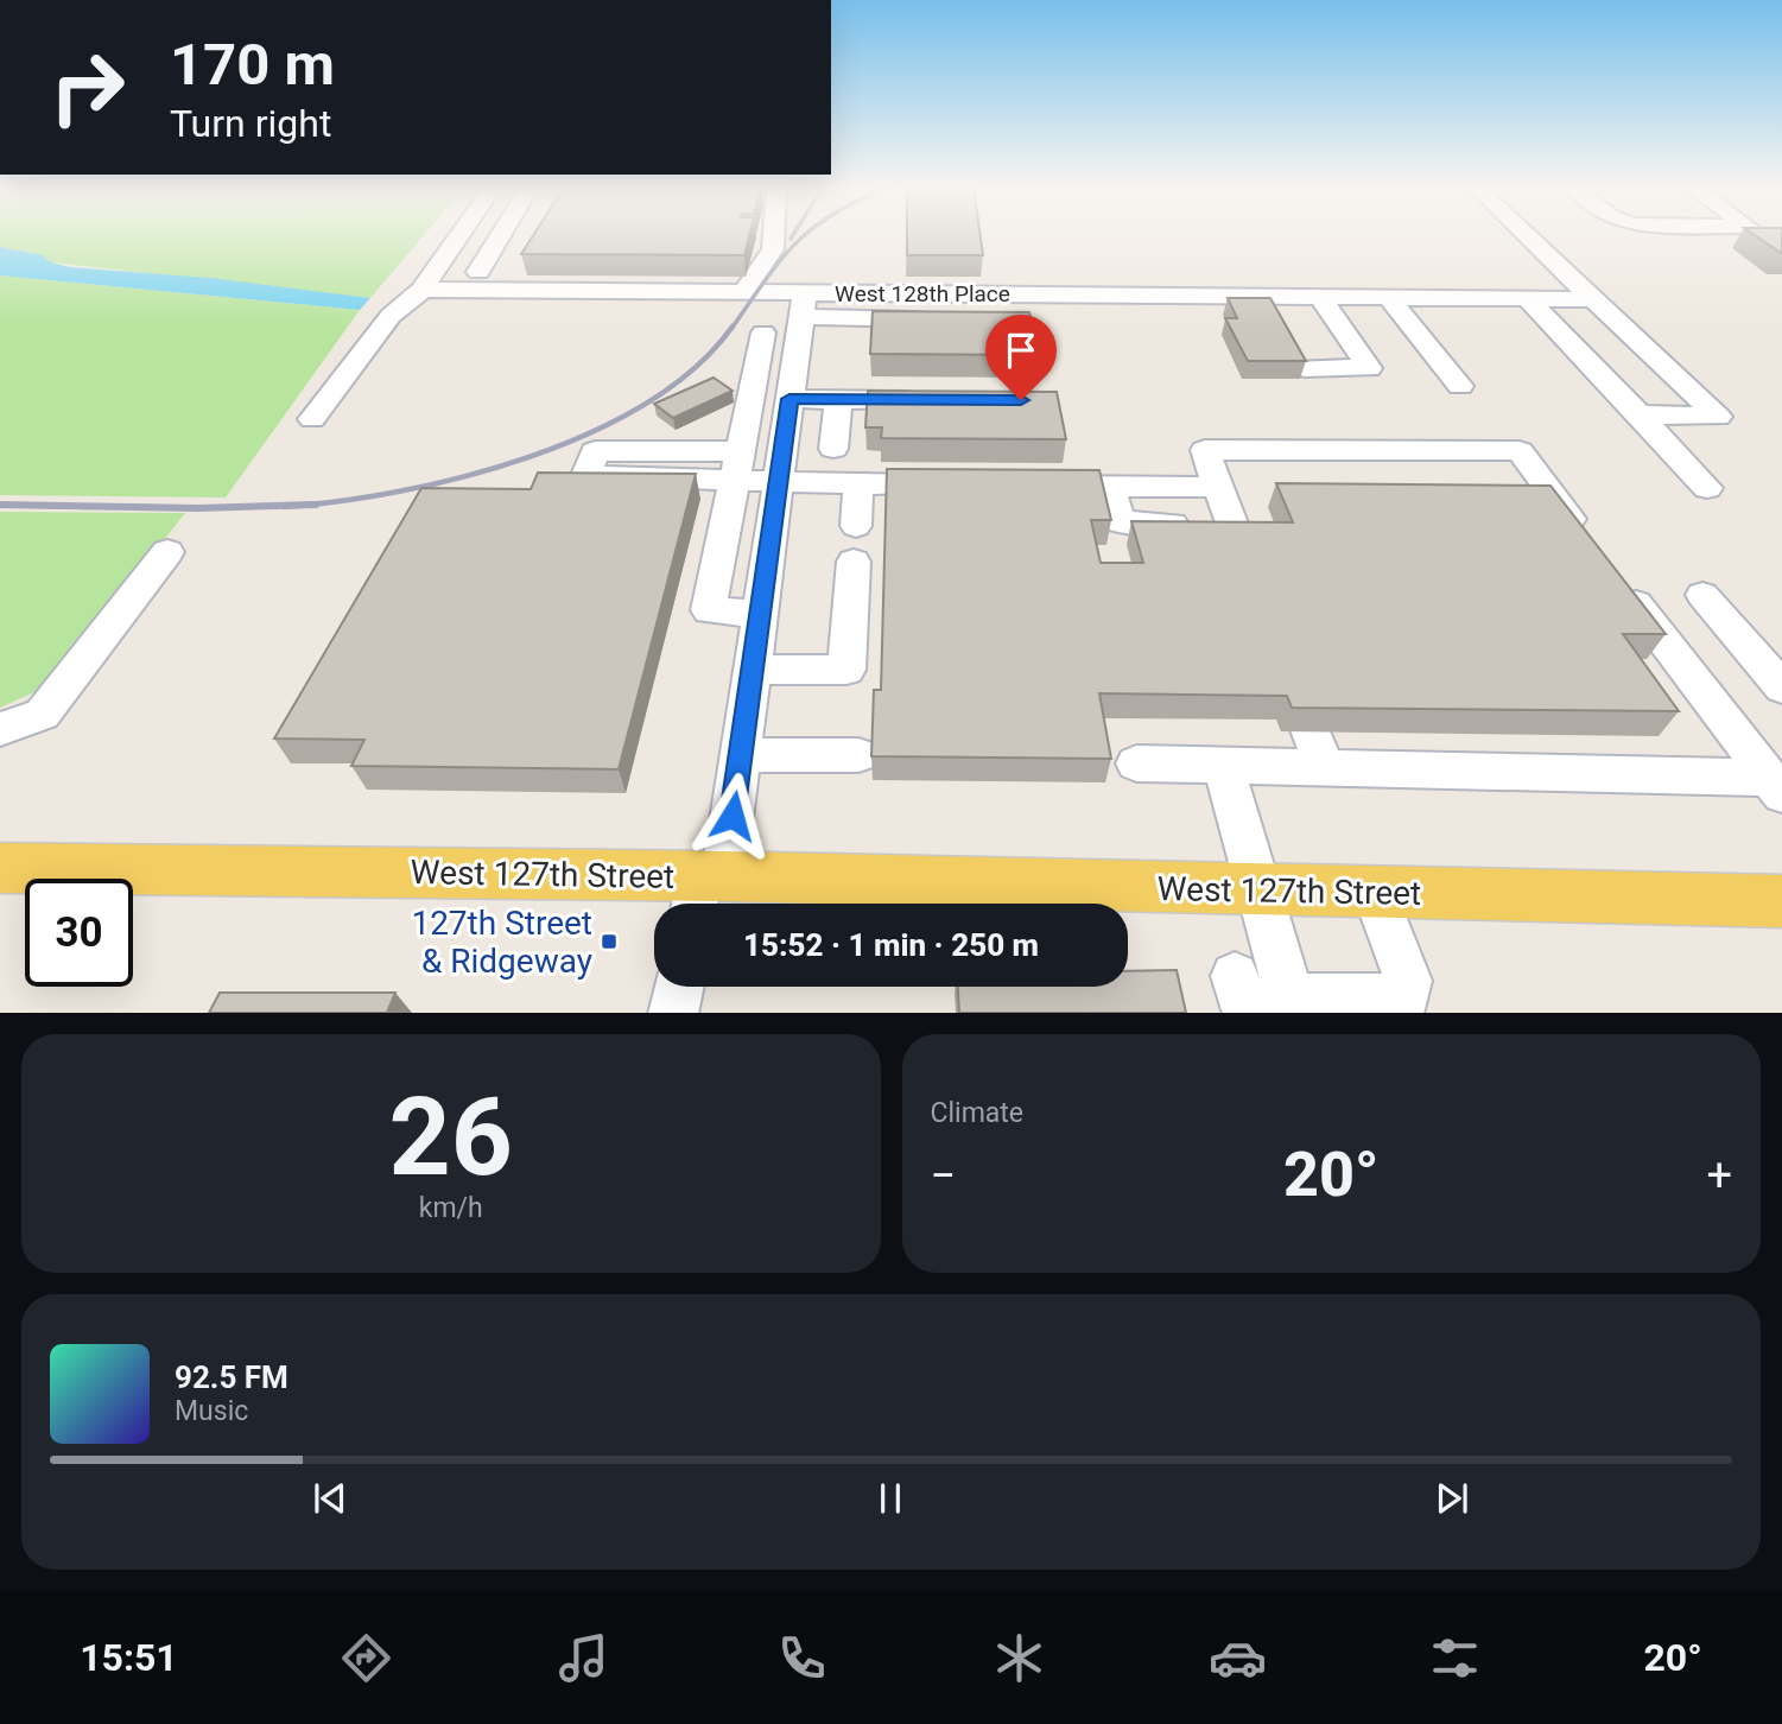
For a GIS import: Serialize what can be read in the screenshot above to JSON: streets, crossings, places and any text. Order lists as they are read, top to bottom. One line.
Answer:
{"streets":{"main road":["West 127th Street"],"street":["West 128th Place"]},"places":{"transit":["127th Street & Ridgeway"]},"page":{"turn":["170 m","Turn right"],"limit":"30","trip":"15:52 · 1 min · 250 m","tile":[["26","km/h"],"Climate"],"heat":["−","20°","+"],"song":["92.5 FM","Music"],"tabs":["15:51","20°"]}}
